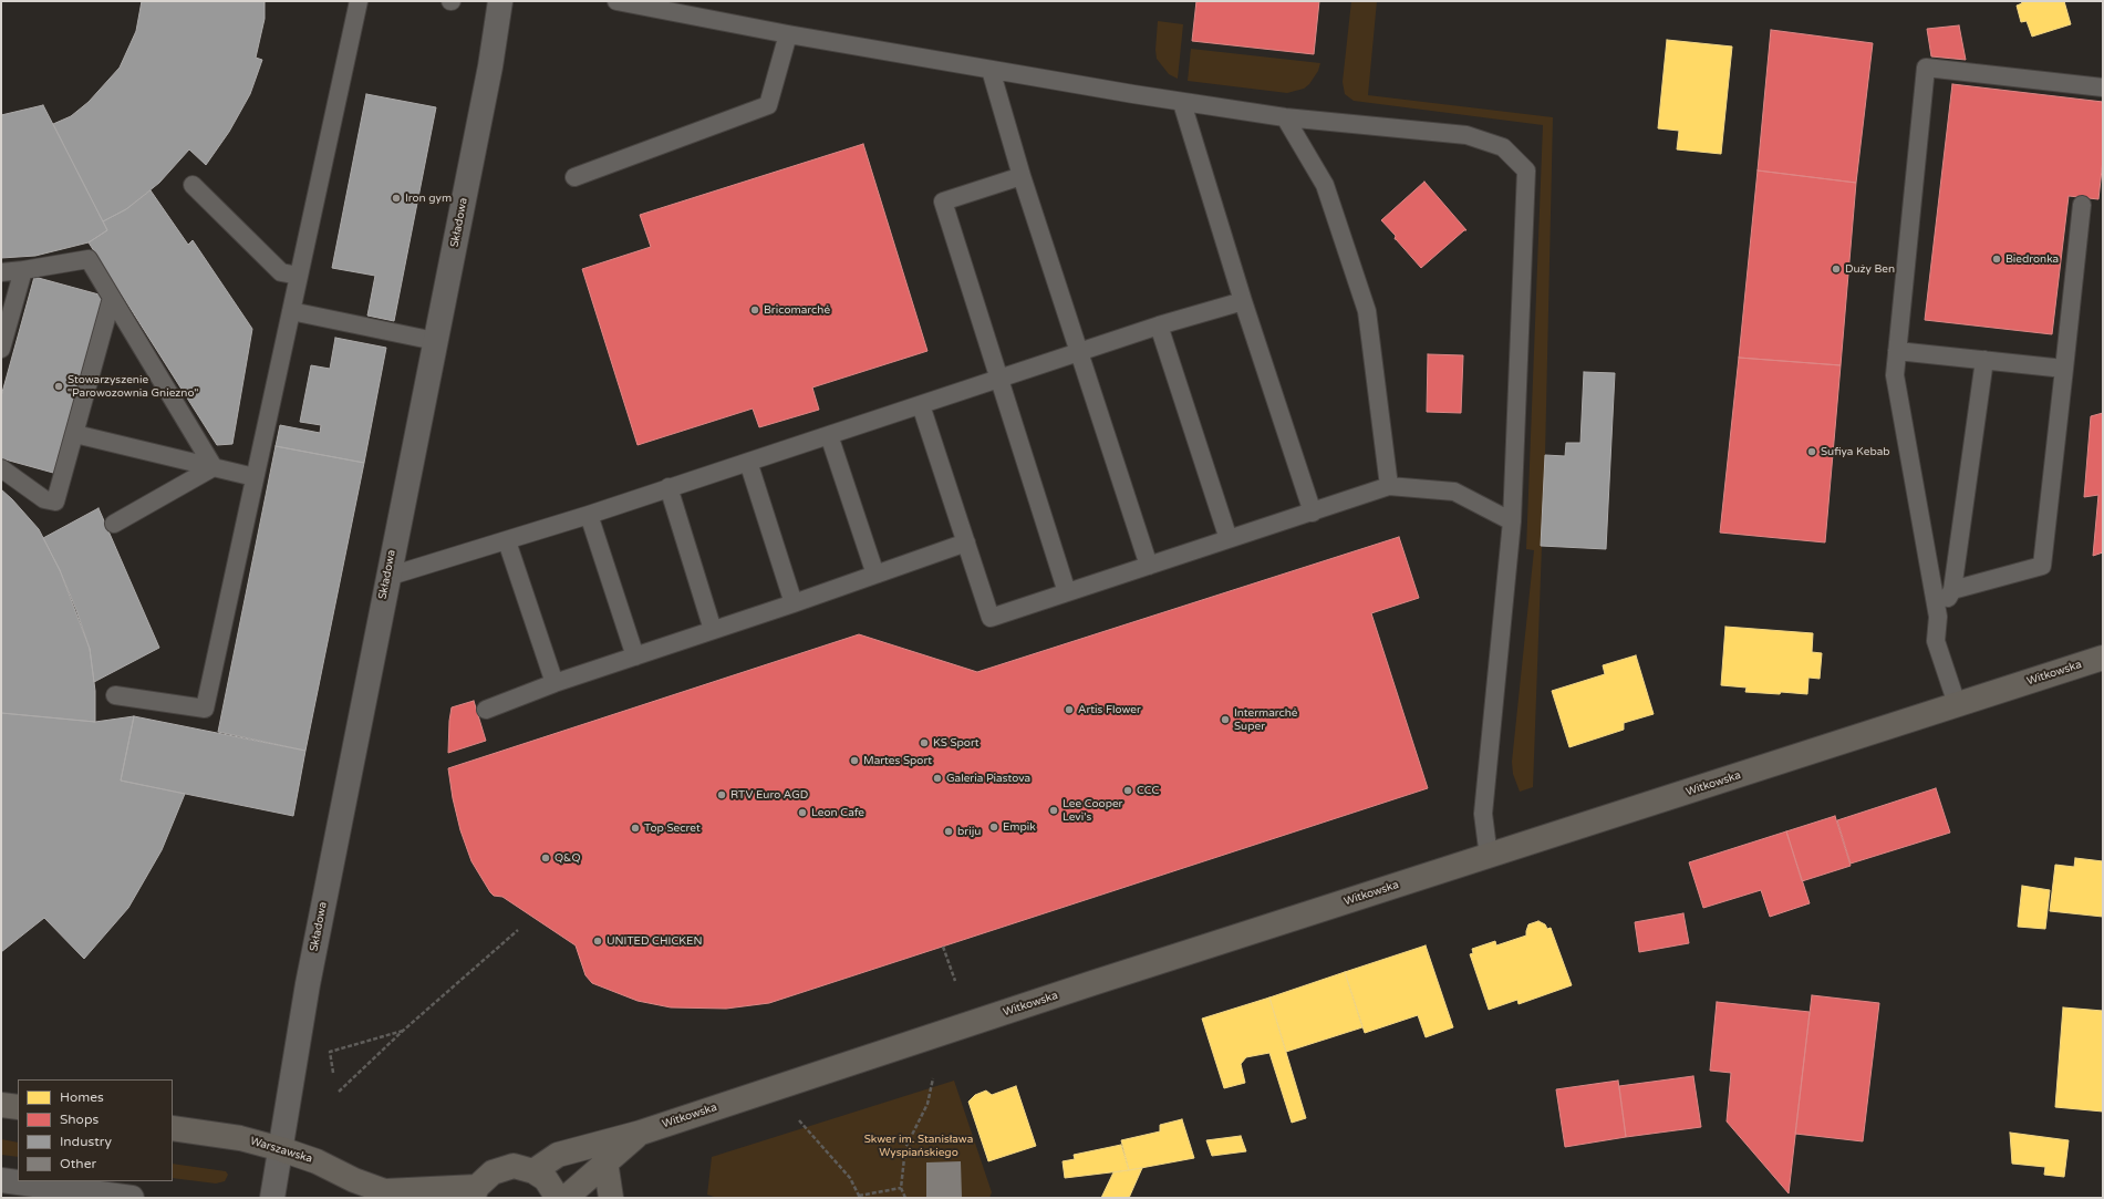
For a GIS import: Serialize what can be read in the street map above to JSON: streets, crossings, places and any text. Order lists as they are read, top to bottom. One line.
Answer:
{"streets":{"street":["Składowa","Witkowska","Warszawska"]},"crossings":[["Składowa","Warszawska"]],"parks":["Skwer im. Stanisława Wyspiańskiego"],"places":["Iron gym","Biedronka","Duży Ben","Bricomarché","Stowarzyszenie \"Parowozownia Gniezno\"","Sufiya Kebab","Artis Flower","Intermarché Super","KS Sport","Martes Sport","Galeria Piastova","CCC","RTV Euro AGD","Lee Cooper Levi's","Leon Cafe","Empik","Top Secret","briju","Q&Q","UNITED CHICKEN"],"legend":["Homes","Shops","Industry","Other"]}
